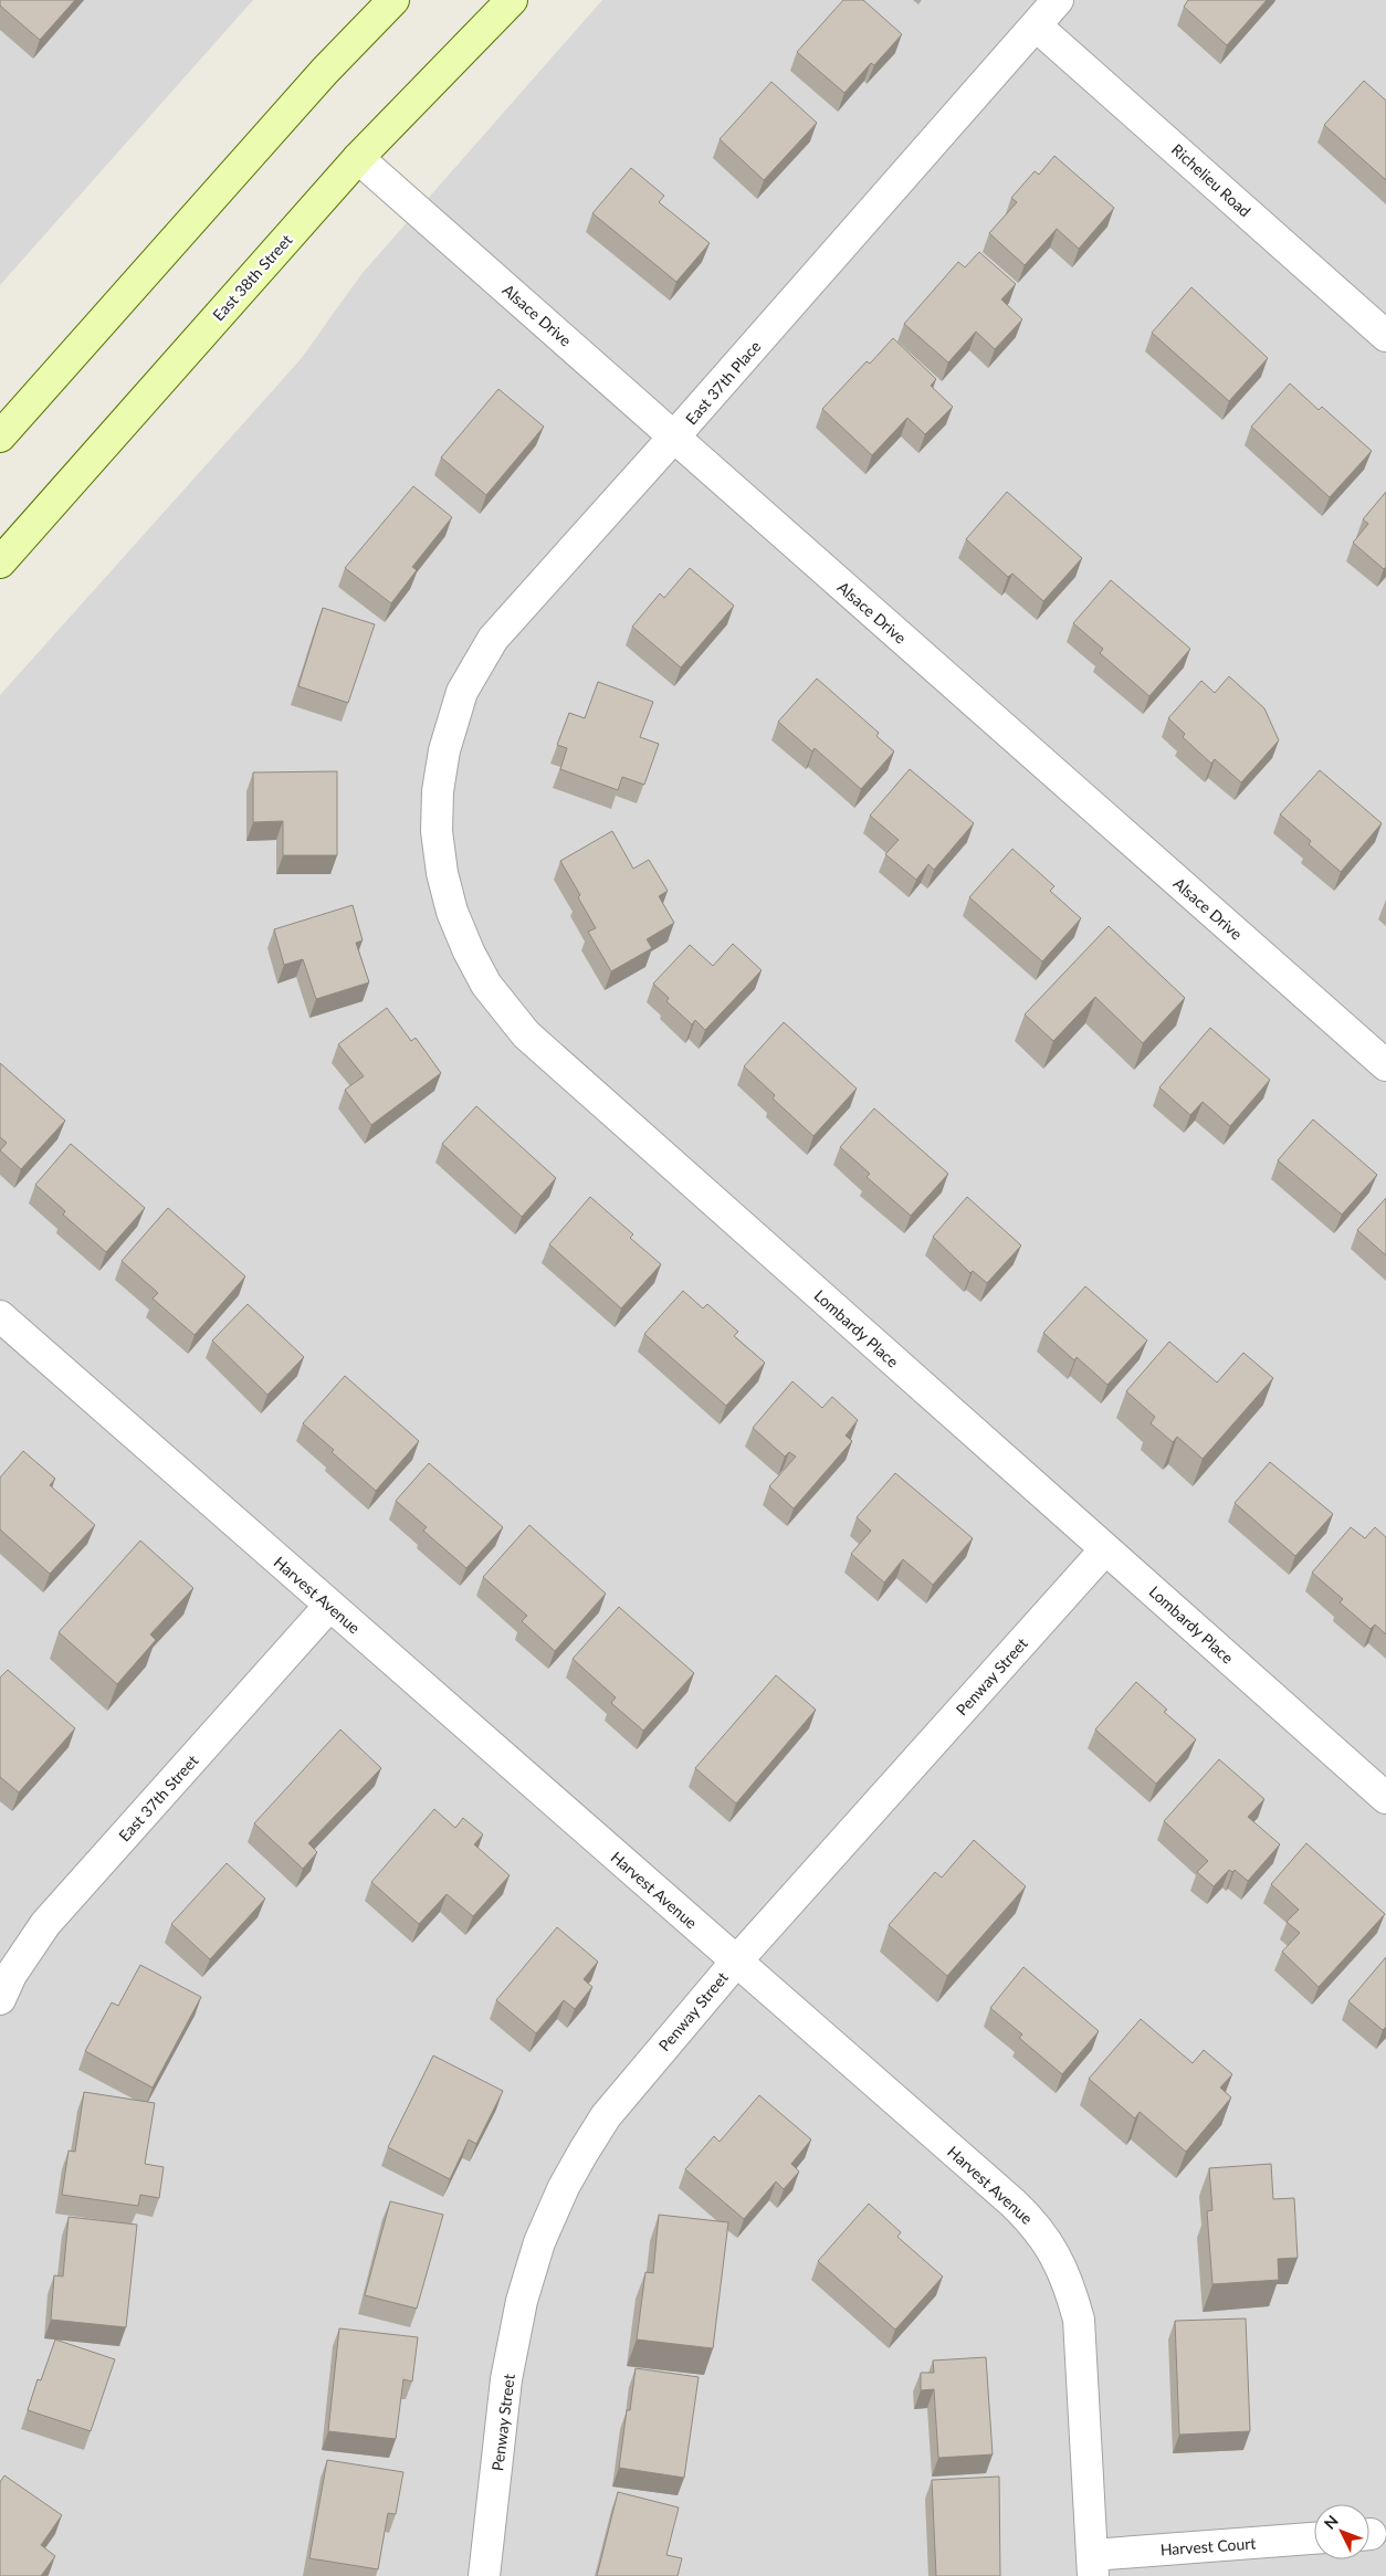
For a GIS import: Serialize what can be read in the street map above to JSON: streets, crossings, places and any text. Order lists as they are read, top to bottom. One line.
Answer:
{"streets":{"main road":["East 38th Street"],"street":["Richelieu Road","Alsace Drive","East 37th Place","Lombardy Place","Harvest Avenue","Penway Street","East 37th Street","Harvest Court"]},"crossings":[["Richelieu Road","East 37th Place"],["East 38th Street","Alsace Drive"],["Alsace Drive","East 37th Place"],["East 37th Place","Lombardy Place"],["Lombardy Place","Penway Street"],["Harvest Avenue","Penway Street"],["Harvest Avenue","East 37th Street"],["Harvest Avenue","Harvest Court"]],"north":"top left"}
